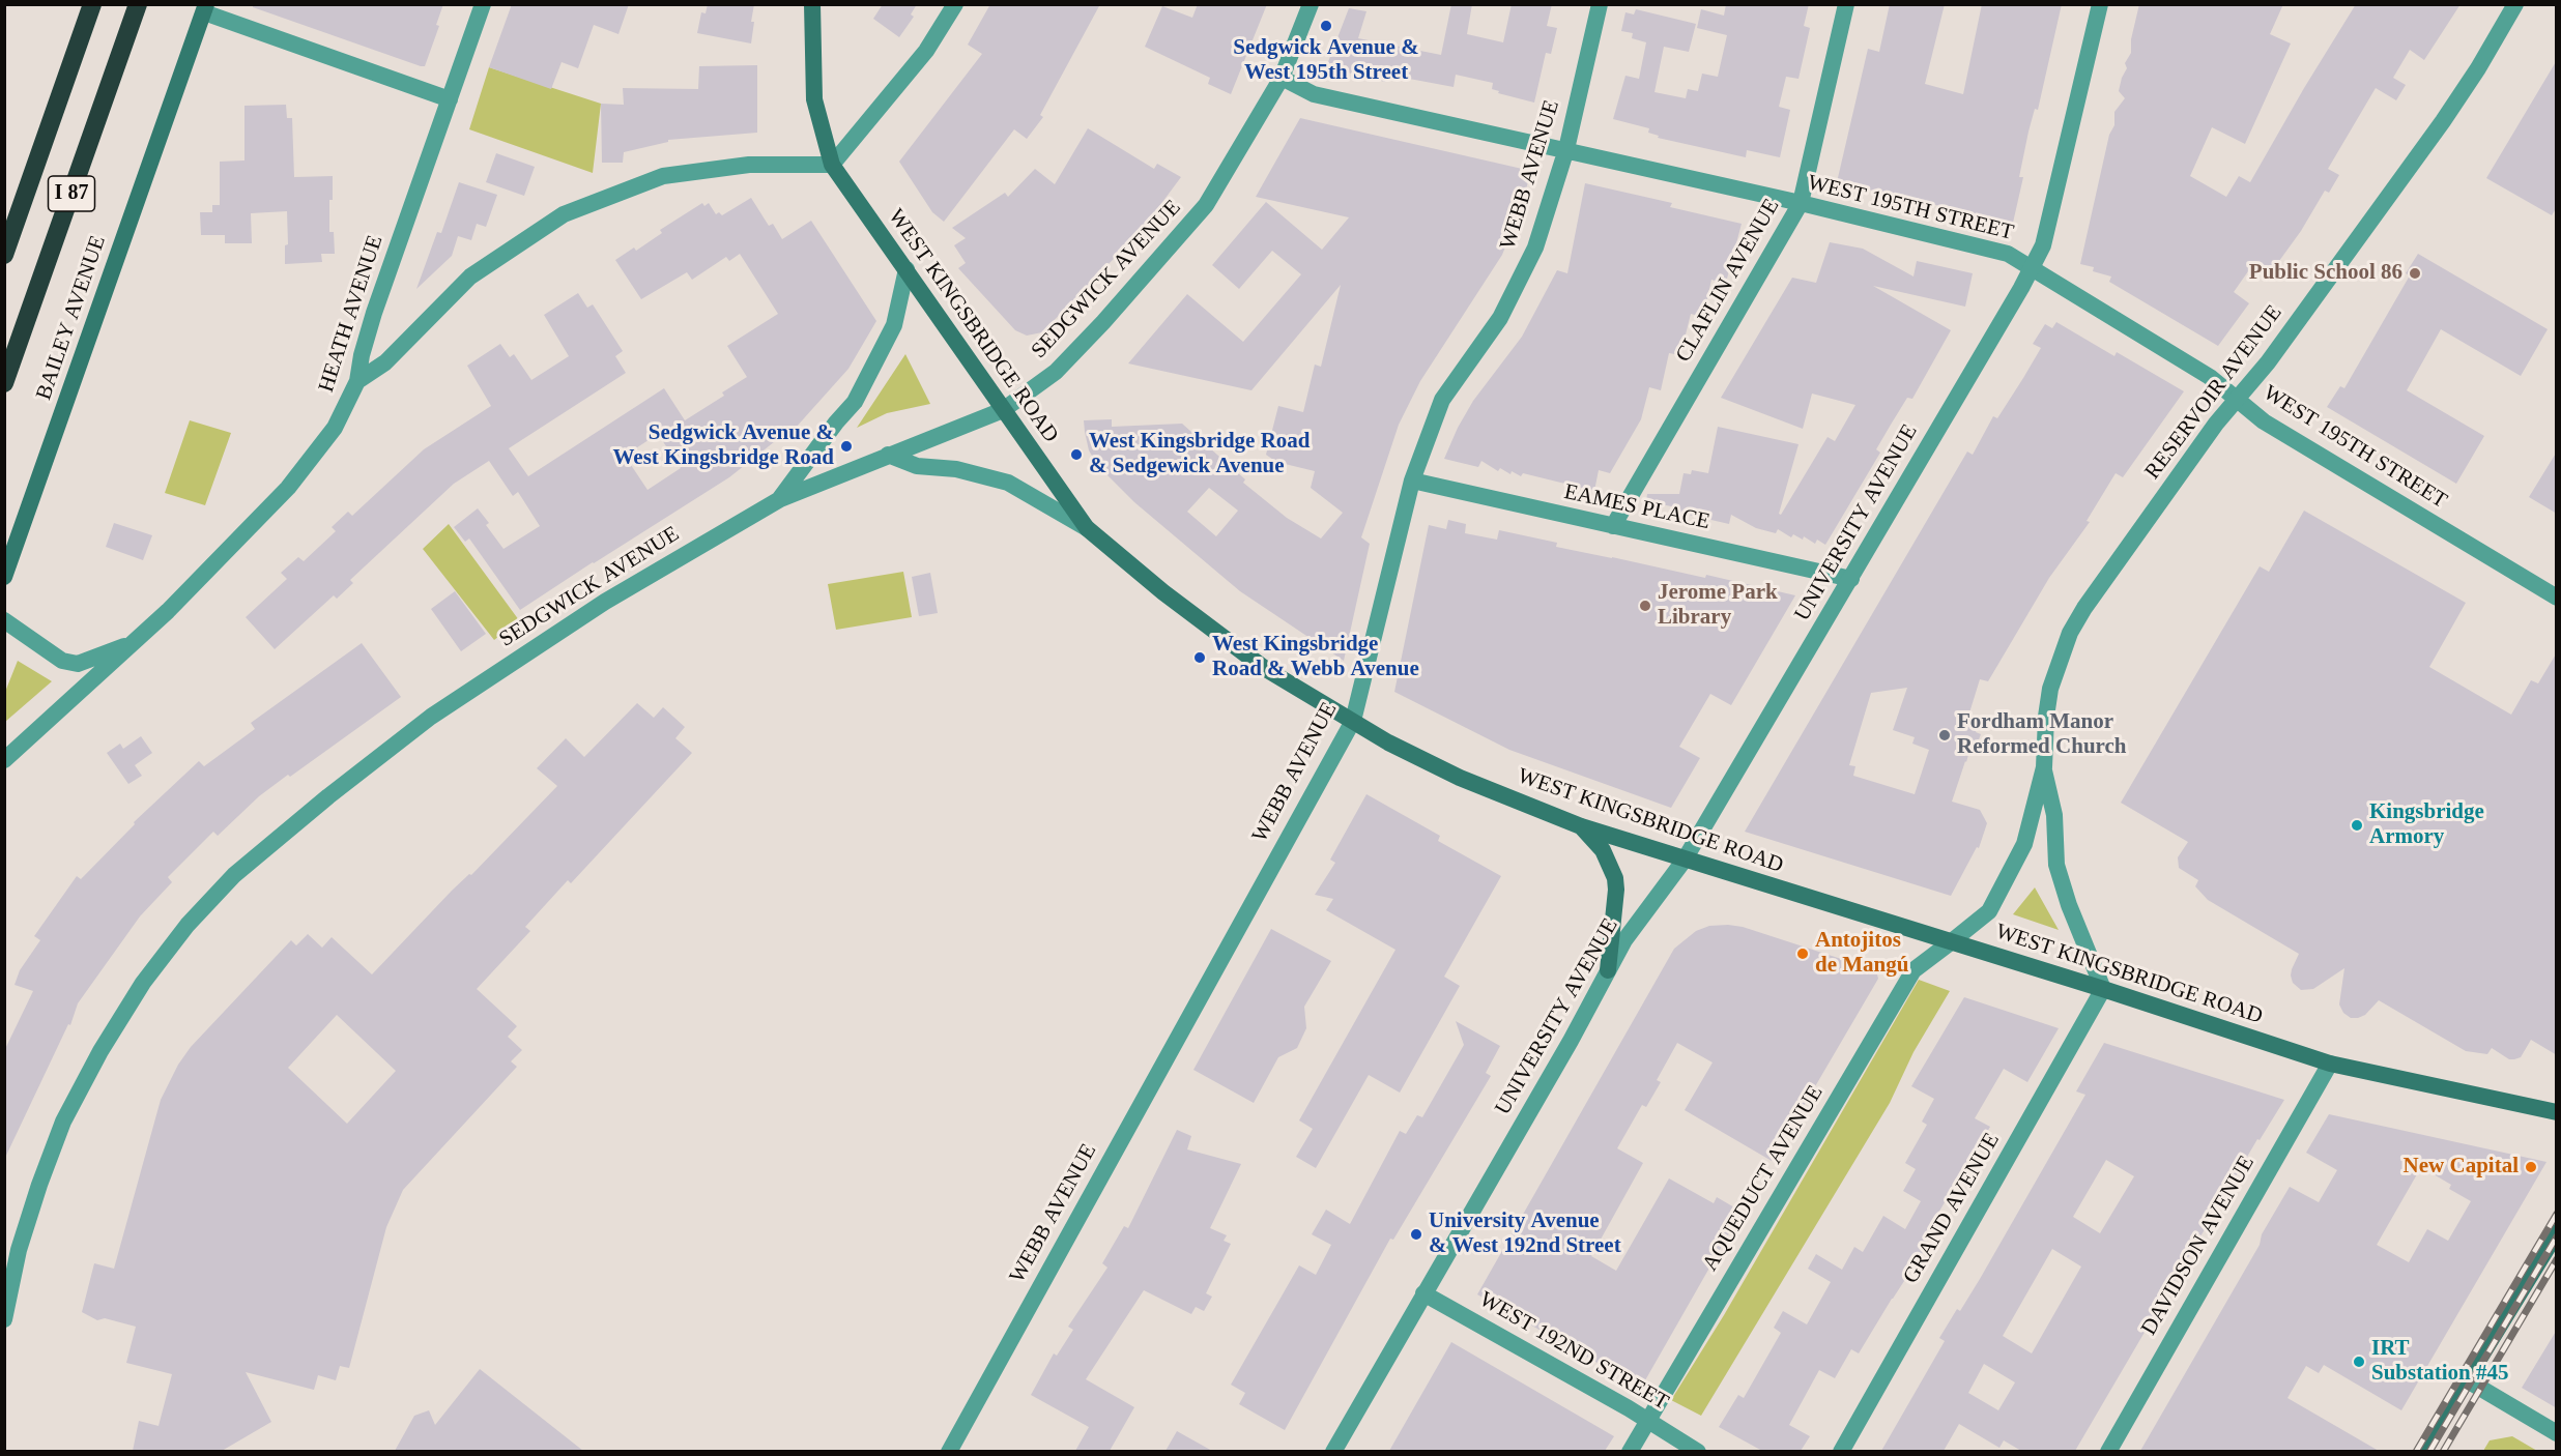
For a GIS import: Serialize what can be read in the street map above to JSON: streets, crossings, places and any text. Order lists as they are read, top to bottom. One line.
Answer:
{"streets":{"highway":["I 87"],"main road":["BAILEY AVENUE","WEST KINGSBRIDGE ROAD"],"street":["WEBB AVENUE","WEST 195TH STREET","SEDGWICK AVENUE","CLAFLIN AVENUE","HEATH AVENUE","RESERVOIR AVENUE","EAMES PLACE","UNIVERSITY AVENUE","AQUEDUCT AVENUE","GRAND AVENUE","DAVIDSON AVENUE","WEST 192ND STREET"]},"crossings":[["WEBB AVENUE","WEST 195TH STREET"],["WEBB AVENUE","WEST KINGSBRIDGE ROAD"],["WEBB AVENUE","EAMES PLACE"],["WEST 195TH STREET","SEDGWICK AVENUE"],["WEST 195TH STREET","CLAFLIN AVENUE"],["WEST 195TH STREET","RESERVOIR AVENUE"],["WEST 195TH STREET","UNIVERSITY AVENUE"],["SEDGWICK AVENUE","WEST KINGSBRIDGE ROAD"],["CLAFLIN AVENUE","EAMES PLACE"],["WEST KINGSBRIDGE ROAD","RESERVOIR AVENUE"],["WEST KINGSBRIDGE ROAD","UNIVERSITY AVENUE"],["WEST KINGSBRIDGE ROAD","AQUEDUCT AVENUE"],["WEST KINGSBRIDGE ROAD","GRAND AVENUE"],["WEST KINGSBRIDGE ROAD","DAVIDSON AVENUE"],["RESERVOIR AVENUE","AQUEDUCT AVENUE"],["RESERVOIR AVENUE","GRAND AVENUE"],["EAMES PLACE","UNIVERSITY AVENUE"],["UNIVERSITY AVENUE","WEST 192ND STREET"],["AQUEDUCT AVENUE","WEST 192ND STREET"]],"places":["Sedgwick Avenue & West 195th Street","Public School 86","Sedgwick Avenue & West Kingsbridge Road","West Kingsbridge Road & Sedgewick Avenue","Jerome Park Library","West Kingsbridge Road & Webb Avenue","Fordham Manor Reformed Church","Kingsbridge Armory","Antojitos de Mangú","New Capital","University Avenue & West 192nd Street","IRT Substation #45"]}
